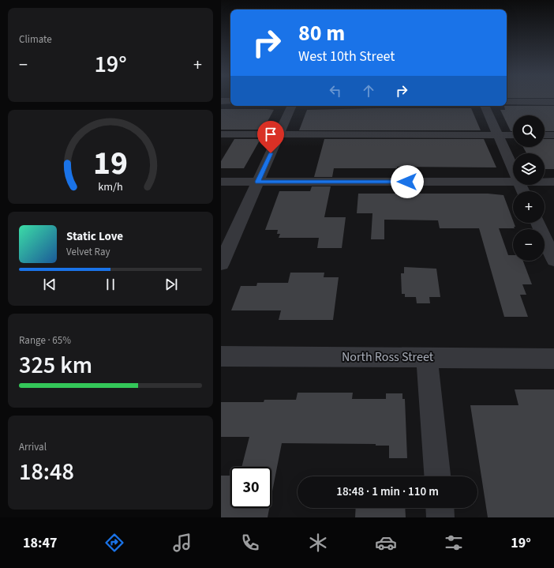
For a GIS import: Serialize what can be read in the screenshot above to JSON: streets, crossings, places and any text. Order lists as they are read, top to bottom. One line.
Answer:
{"streets":{"street":["North Ross Street"]},"page":{"tile":["Climate",["Range · 65%","325 km"],["Arrival","18:48"]],"turn":["80 m","West 10th Street"],"heat":["−","19°","+"],"map_buttons":["+","−"],"song":["Static Love","Velvet Ray"],"limit":"30","trip":"18:48 · 1 min · 110 m","tabs":["18:47","19°"],"gauge":["19","km/h"]}}
